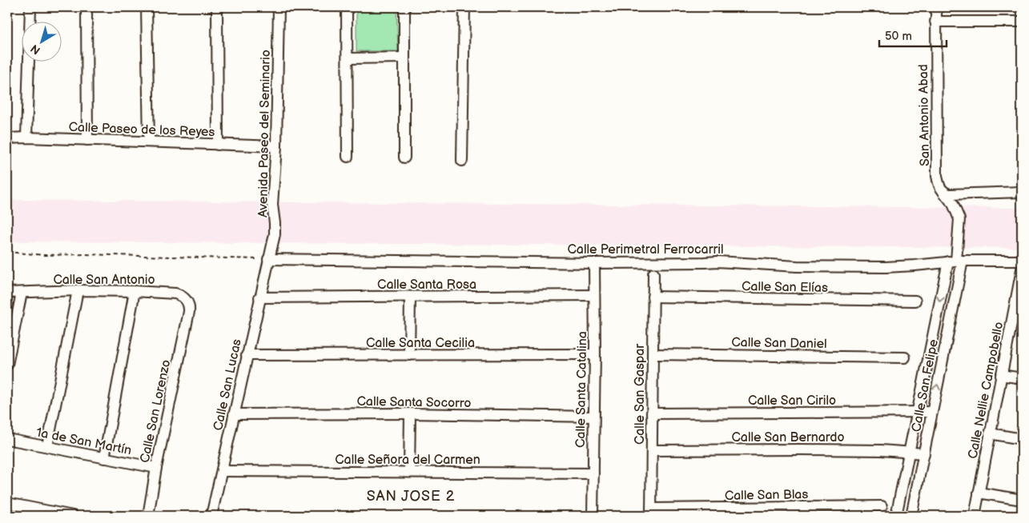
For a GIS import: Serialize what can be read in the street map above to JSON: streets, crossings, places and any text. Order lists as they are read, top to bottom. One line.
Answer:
{"streets":{"street":["San Antonio Abad","Calle Paseo de los Reyes","Avenida Paseo del Seminario","Calle Perimetral Ferrocarril","Calle San Antonio","Calle Santa Rosa","Calle San Elías","Calle Santa Cecilia","Calle San Daniel","Calle San Lucas","Calle San Felipe","Calle Santa Catalina","Calle Nellie Campobello","Calle San Gaspar","Calle San Cirilo","Calle Santa Socorro","Calle San Lorenzo","Calle San Bernardo","1a de San Martín","Calle Señora del Carmen","Calle San Blas"]},"crossings":[["San Antonio Abad","Calle Perimetral Ferrocarril"],["San Antonio Abad","Calle San Felipe"],["Calle Paseo de los Reyes","Avenida Paseo del Seminario"],["Avenida Paseo del Seminario","Calle Perimetral Ferrocarril"],["Avenida Paseo del Seminario","Calle San Lucas"],["Calle Perimetral Ferrocarril","Calle San Lucas"],["Calle Perimetral Ferrocarril","Calle San Felipe"],["Calle Perimetral Ferrocarril","Calle Santa Catalina"],["Calle San Antonio","Calle San Lorenzo"],["Calle Santa Rosa","Calle San Lucas"],["Calle Santa Rosa","Calle Santa Catalina"],["Calle San Elías","Calle San Gaspar"],["Calle Santa Cecilia","Calle San Lucas"],["Calle Santa Cecilia","Calle Santa Catalina"],["Calle San Daniel","Calle San Gaspar"],["Calle San Lucas","Calle Santa Socorro"],["Calle San Lucas","Calle Señora del Carmen"],["Calle San Felipe","Calle San Cirilo"],["Calle San Felipe","Calle San Bernardo"],["Calle Santa Catalina","Calle Santa Socorro"],["Calle Santa Catalina","Calle Señora del Carmen"],["Calle San Gaspar","Calle San Cirilo"],["Calle San Gaspar","Calle San Bernardo"],["Calle San Gaspar","Calle San Blas"],["Calle San Lorenzo","1a de San Martín"]],"districts":["SAN JOSE 2"],"scale_bar":"50 m","north":"bottom left"}
